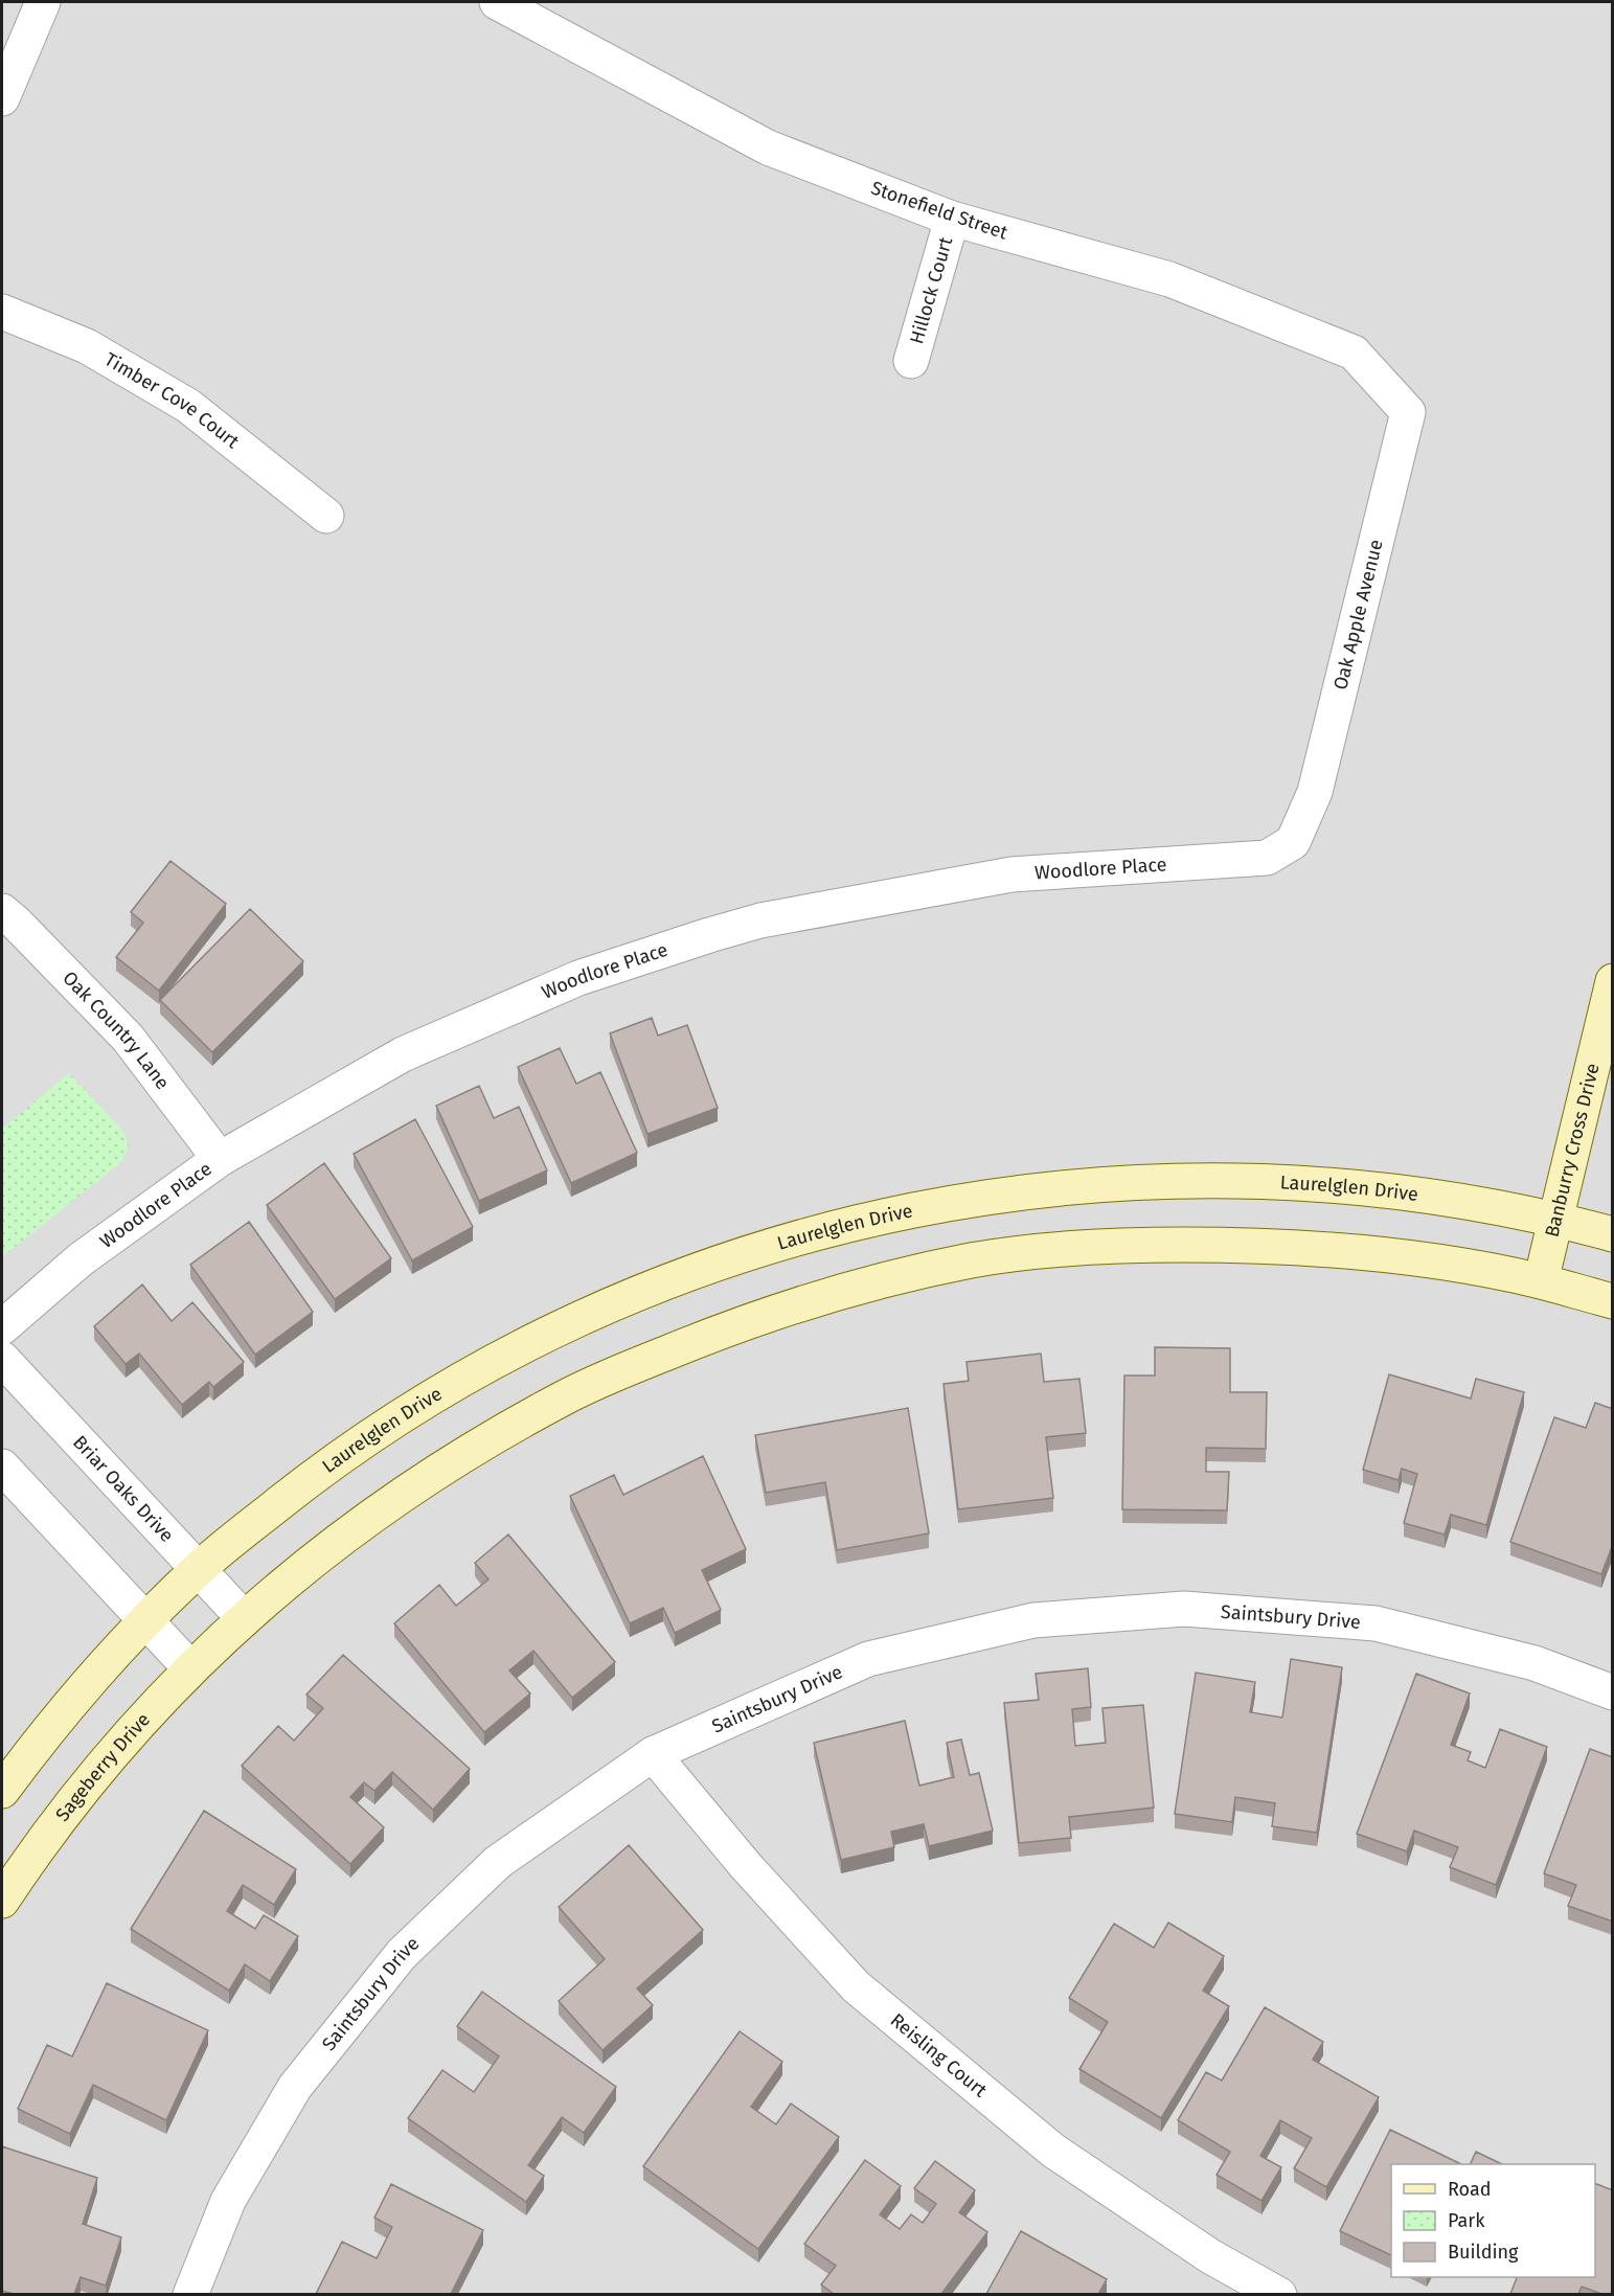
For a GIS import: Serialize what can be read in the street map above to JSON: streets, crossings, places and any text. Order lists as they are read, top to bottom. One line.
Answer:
{"streets":{"street":["Stonefield Street","Hillock Court","Timber Cove Court","Oak Apple Avenue","Woodlore Place","Oak Country Lane","Banburry Cross Drive","Laurelglen Drive","Briar Oaks Drive","Saintsbury Drive","Sageberry Drive","Reisling Court"]},"crossings":[["Stonefield Street","Hillock Court"],["Stonefield Street","Oak Apple Avenue"],["Oak Apple Avenue","Woodlore Place"],["Woodlore Place","Oak Country Lane"],["Banburry Cross Drive","Laurelglen Drive"],["Laurelglen Drive","Briar Oaks Drive"],["Briar Oaks Drive","Sageberry Drive"],["Saintsbury Drive","Reisling Court"]],"legend":["Road","Park","Building"]}
